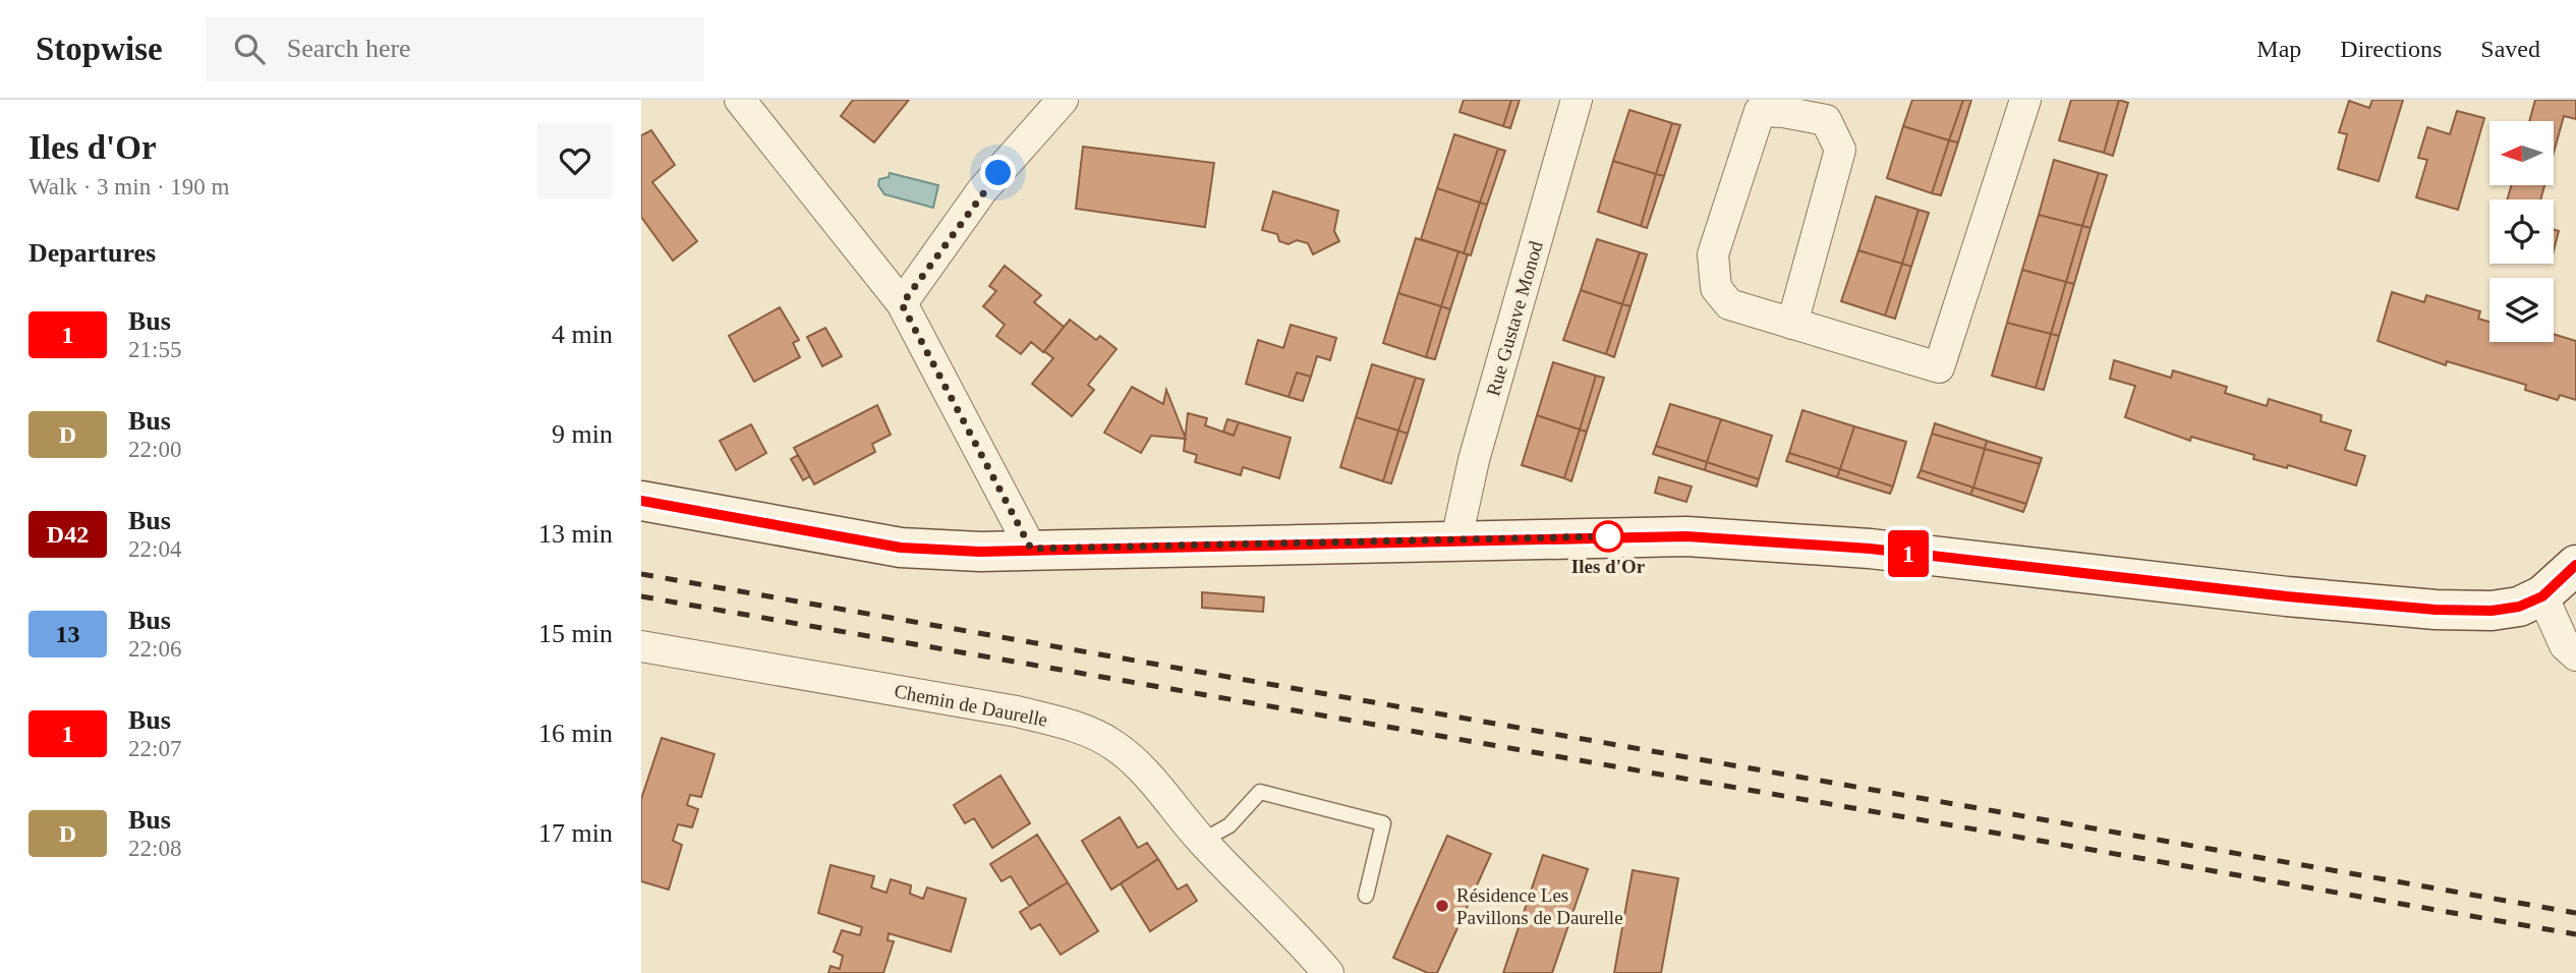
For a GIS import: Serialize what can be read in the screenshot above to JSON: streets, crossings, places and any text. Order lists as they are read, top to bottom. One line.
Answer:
{"streets":{"street":["Rue Gustave Monod","Chemin de Daurelle"]},"places":["Iles d'Or","Résidence Les Pavillons de Daurelle"],"lines":["bus line 1"],"north":"left","page":{"header":"Stopwise","search":"Search here","nav":["Map","Directions","Saved"],"heading":[["Iles d'Or","Walk · 3 min · 190 m"],"Departures"],"on_map":"1","list":[{"mark":"1","name":"Bus","note":"21:55","value":"4 min"},{"mark":"D","name":"Bus","note":"22:00","value":"9 min"},{"mark":"D42","name":"Bus","note":"22:04","value":"13 min"},{"mark":"13","name":"Bus","note":"22:06","value":"15 min"},{"mark":"1","name":"Bus","note":"22:07","value":"16 min"},{"mark":"D","name":"Bus","note":"22:08","value":"17 min"}]}}
